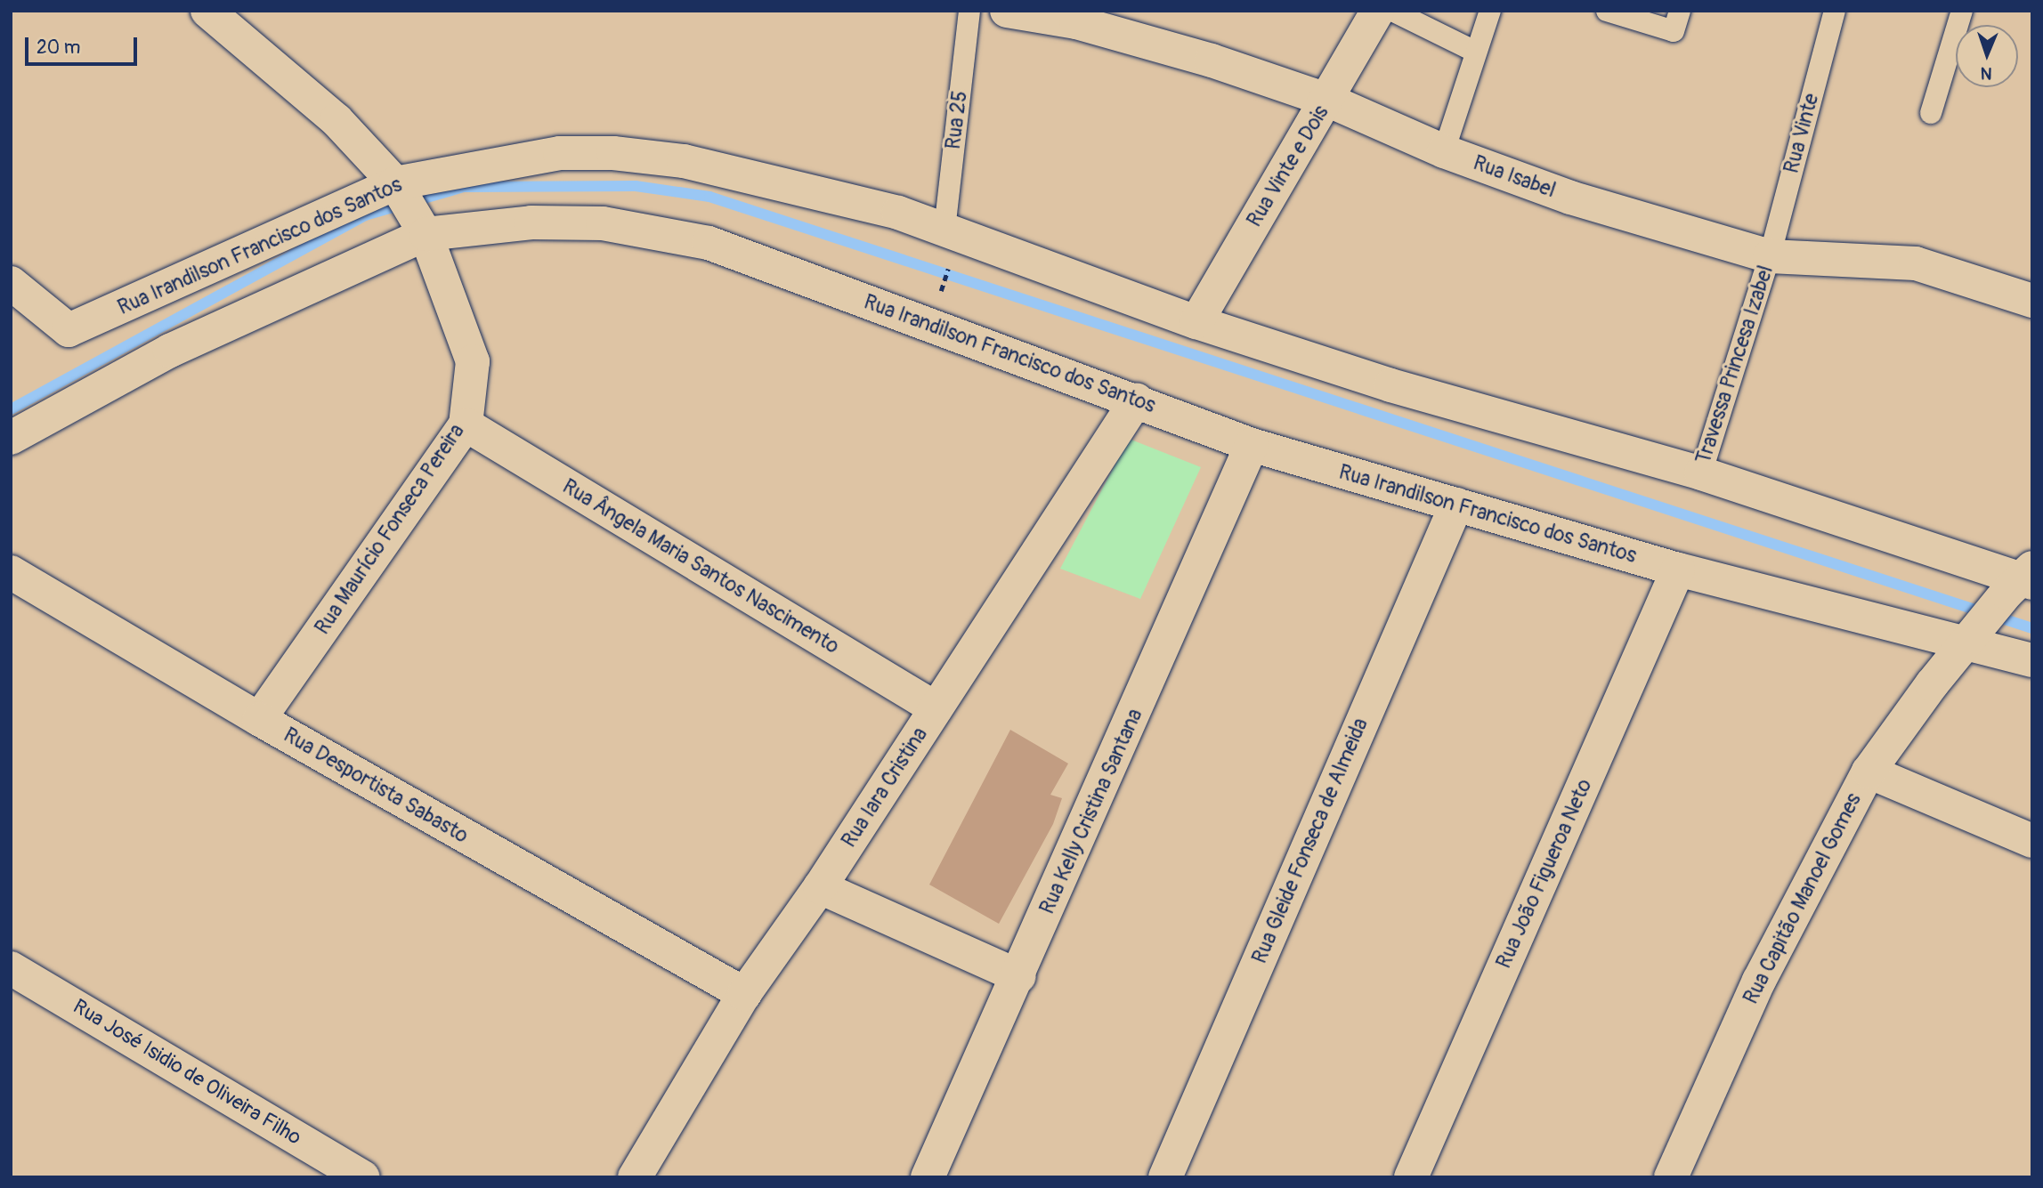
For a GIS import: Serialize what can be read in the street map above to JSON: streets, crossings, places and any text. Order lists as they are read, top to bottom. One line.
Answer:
{"streets":{"street":["Rua Vinte e Dois","Rua Isabel","Rua Irandilson Francisco dos Santos","Rua Maurício Fonseca Pereira","Rua Ângela Maria Santos Nascimento","Rua Desportista Sabasto","Rua Iara Cristina","Rua Kelly Cristina Santana","Rua Gleide Fonseca de Almeida","Rua João Figueroa Neto","Rua Capitão Manoel Gomes","Rua José Isidio de Oliveira Filho"],"lane":["Rua 25","Rua Vinte","Travessa Princesa Izabel"]},"crossings":[["Rua 25","Rua Irandilson Francisco dos Santos"],["Rua Vinte","Rua Isabel"],["Rua Vinte","Travessa Princesa Izabel"],["Rua Vinte e Dois","Rua Isabel"],["Rua Vinte e Dois","Rua Irandilson Francisco dos Santos"],["Rua Isabel","Travessa Princesa Izabel"],["Rua Irandilson Francisco dos Santos","Travessa Princesa Izabel"],["Rua Irandilson Francisco dos Santos","Rua Maurício Fonseca Pereira"],["Rua Irandilson Francisco dos Santos","Rua Iara Cristina"],["Rua Irandilson Francisco dos Santos","Rua Kelly Cristina Santana"],["Rua Irandilson Francisco dos Santos","Rua Gleide Fonseca de Almeida"],["Rua Irandilson Francisco dos Santos","Rua João Figueroa Neto"],["Rua Irandilson Francisco dos Santos","Rua Capitão Manoel Gomes"],["Rua Maurício Fonseca Pereira","Rua Ângela Maria Santos Nascimento"],["Rua Maurício Fonseca Pereira","Rua Desportista Sabasto"],["Rua Ângela Maria Santos Nascimento","Rua Iara Cristina"],["Rua Desportista Sabasto","Rua Iara Cristina"]],"scale_bar":"20 m","north":"bottom"}
